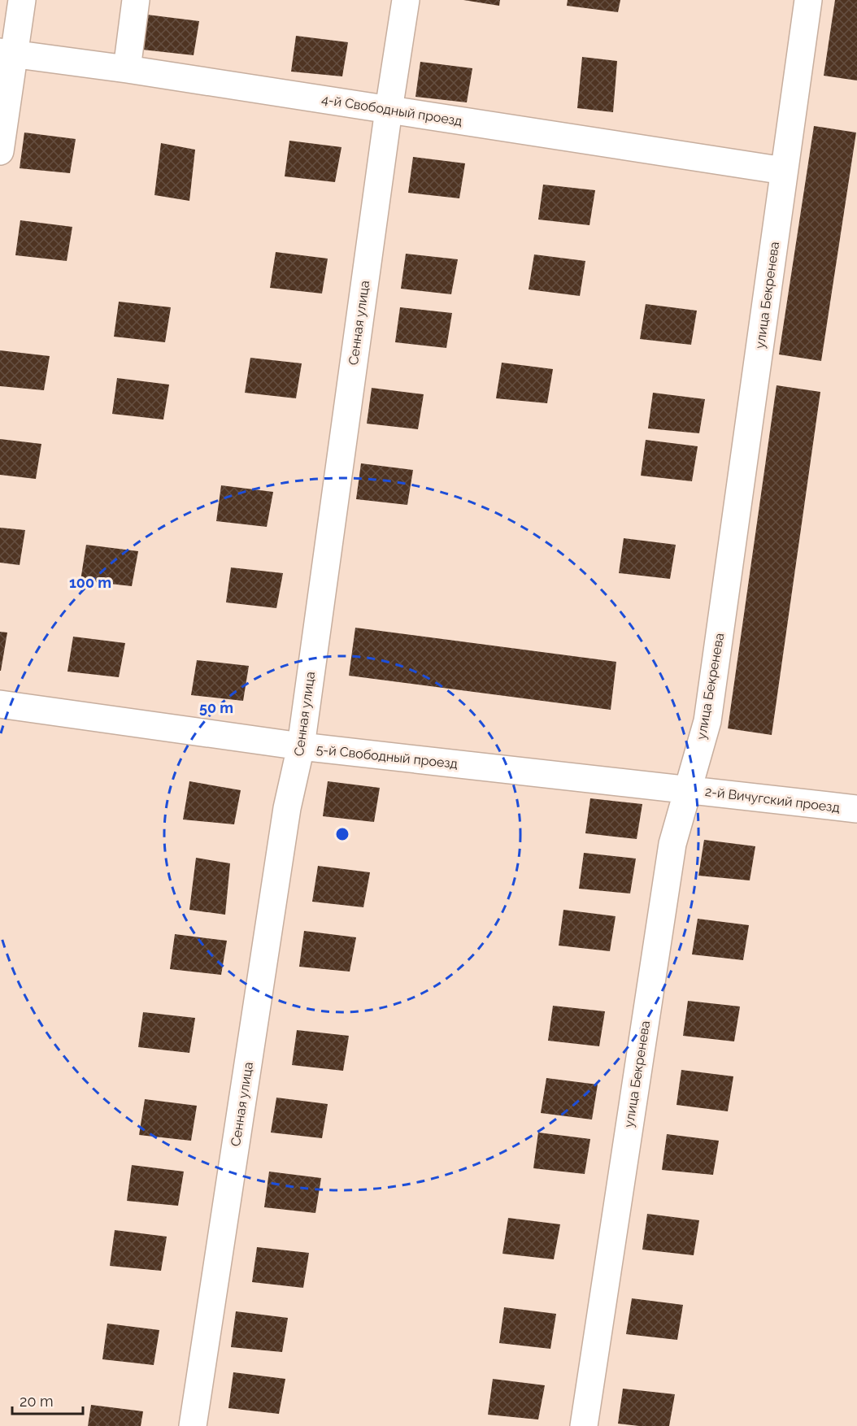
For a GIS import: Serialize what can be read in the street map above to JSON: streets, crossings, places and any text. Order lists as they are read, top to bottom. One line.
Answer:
{"streets":{"street":["4-й Свободный проезд","улица Бекренева","Сенная улица","5-й Свободный проезд","2-й Вичугский проезд"]},"crossings":[["4-й Свободный проезд","улица Бекренева"],["4-й Свободный проезд","Сенная улица"],["улица Бекренева","5-й Свободный проезд"],["улица Бекренева","2-й Вичугский проезд"],["Сенная улица","5-й Свободный проезд"],["5-й Свободный проезд","2-й Вичугский проезд"]],"scale_bar":"20 m","rings":["100 m","50 m"]}
